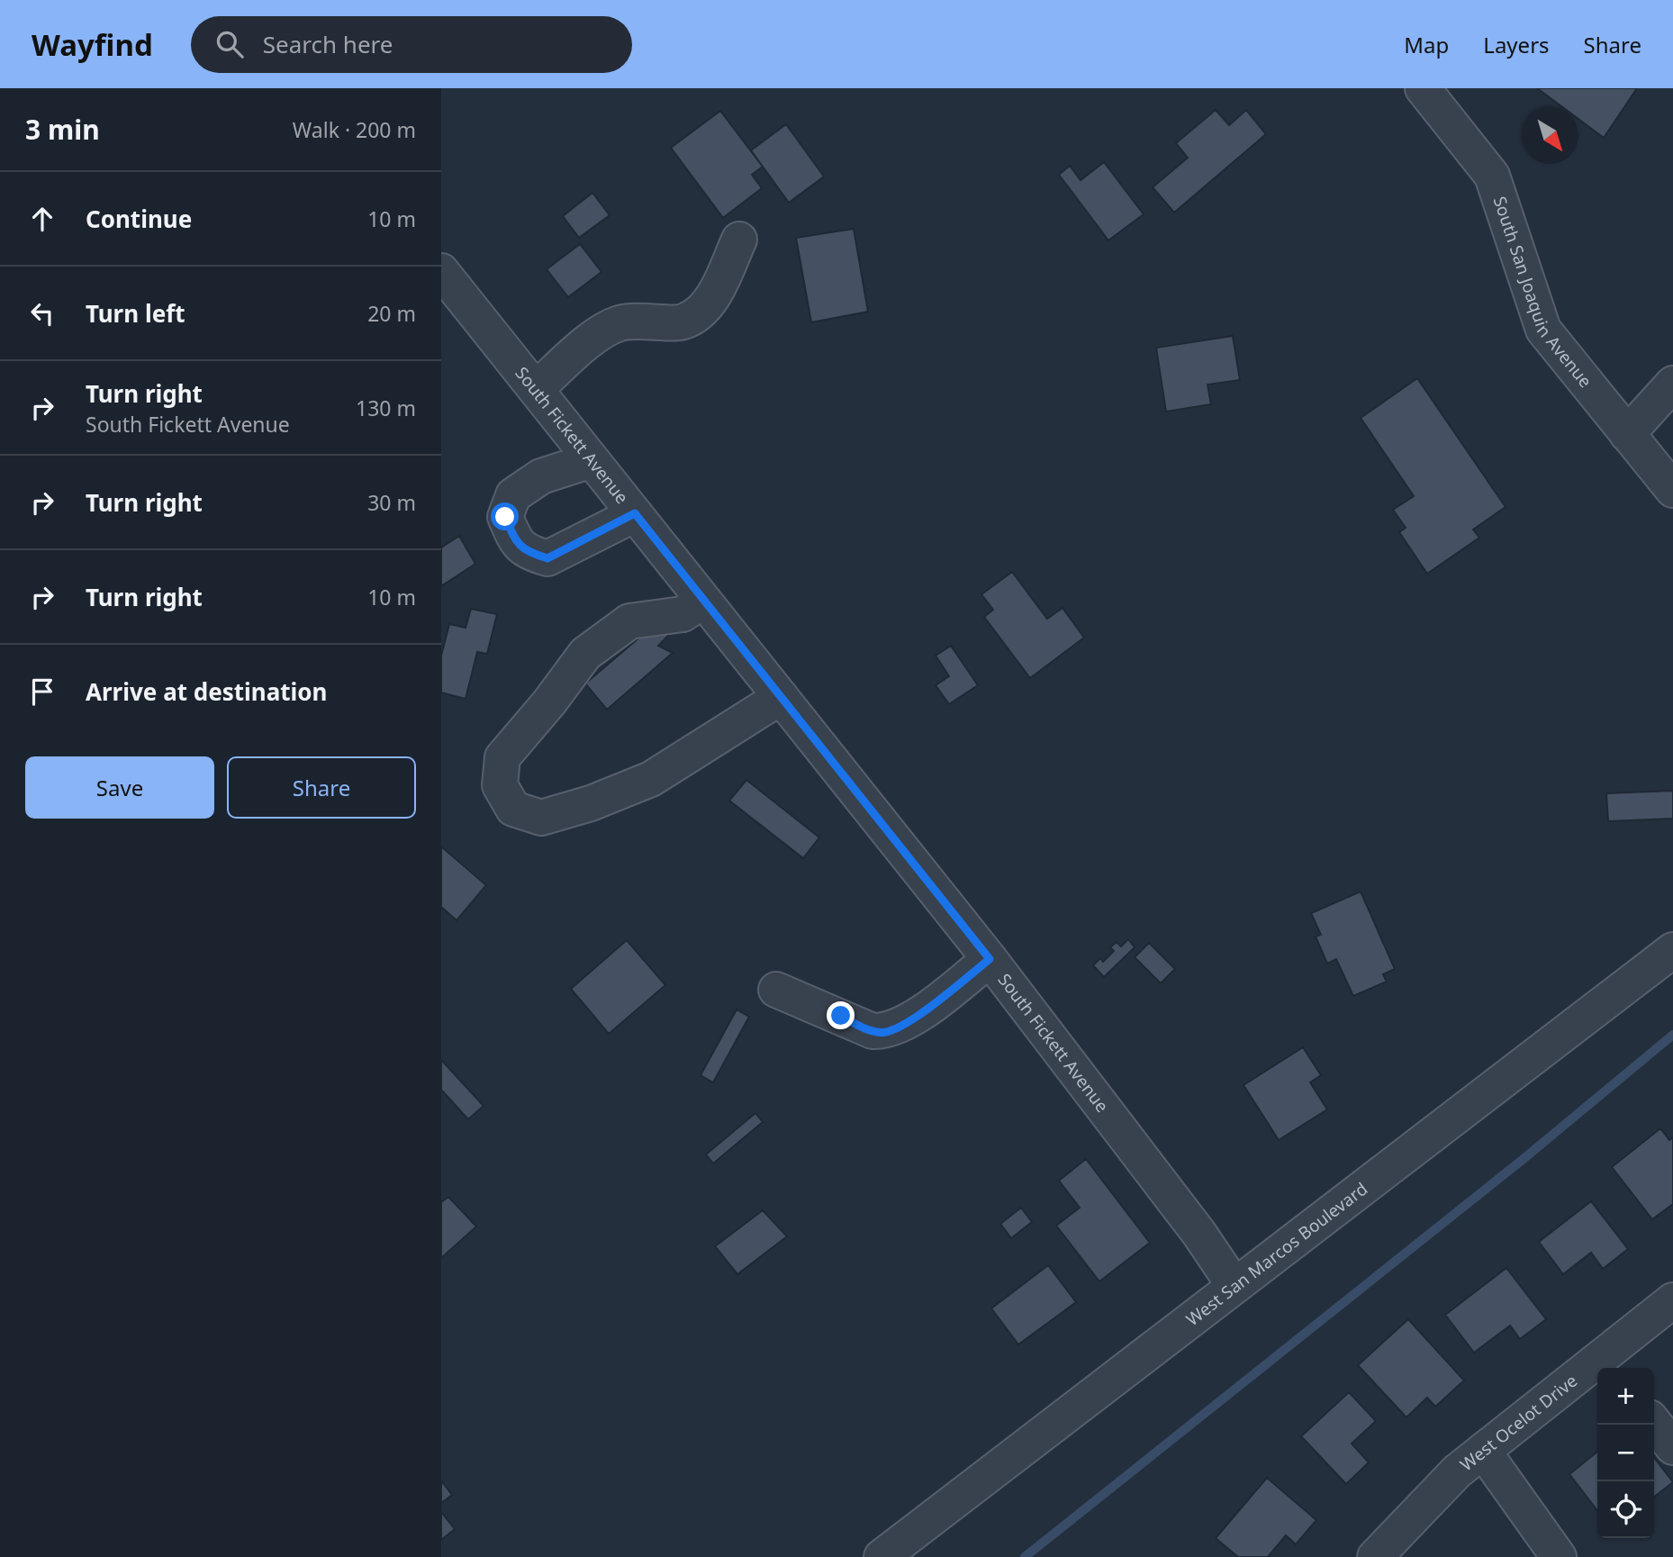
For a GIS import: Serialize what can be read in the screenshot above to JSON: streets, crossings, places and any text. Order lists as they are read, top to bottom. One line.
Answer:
{"streets":{"street":["South San Joaquin Avenue","South Fickett Avenue","West San Marcos Boulevard","West Ocelot Drive"]},"crossings":[["South Fickett Avenue","West San Marcos Boulevard"]],"north":"bottom right","page":{"header":"Wayfind","search":"Search here","nav":["Map","Layers","Share"],"heading":["3 min","Walk · 200 m"],"list":[["Continue","10 m"],["Turn left","20 m"],["Turn right","South Fickett Avenue","130 m"],["Turn right","30 m"],["Turn right","10 m"],"Arrive at destination"],"buttons":["Save","Share"],"map_buttons":["+","−"]}}
